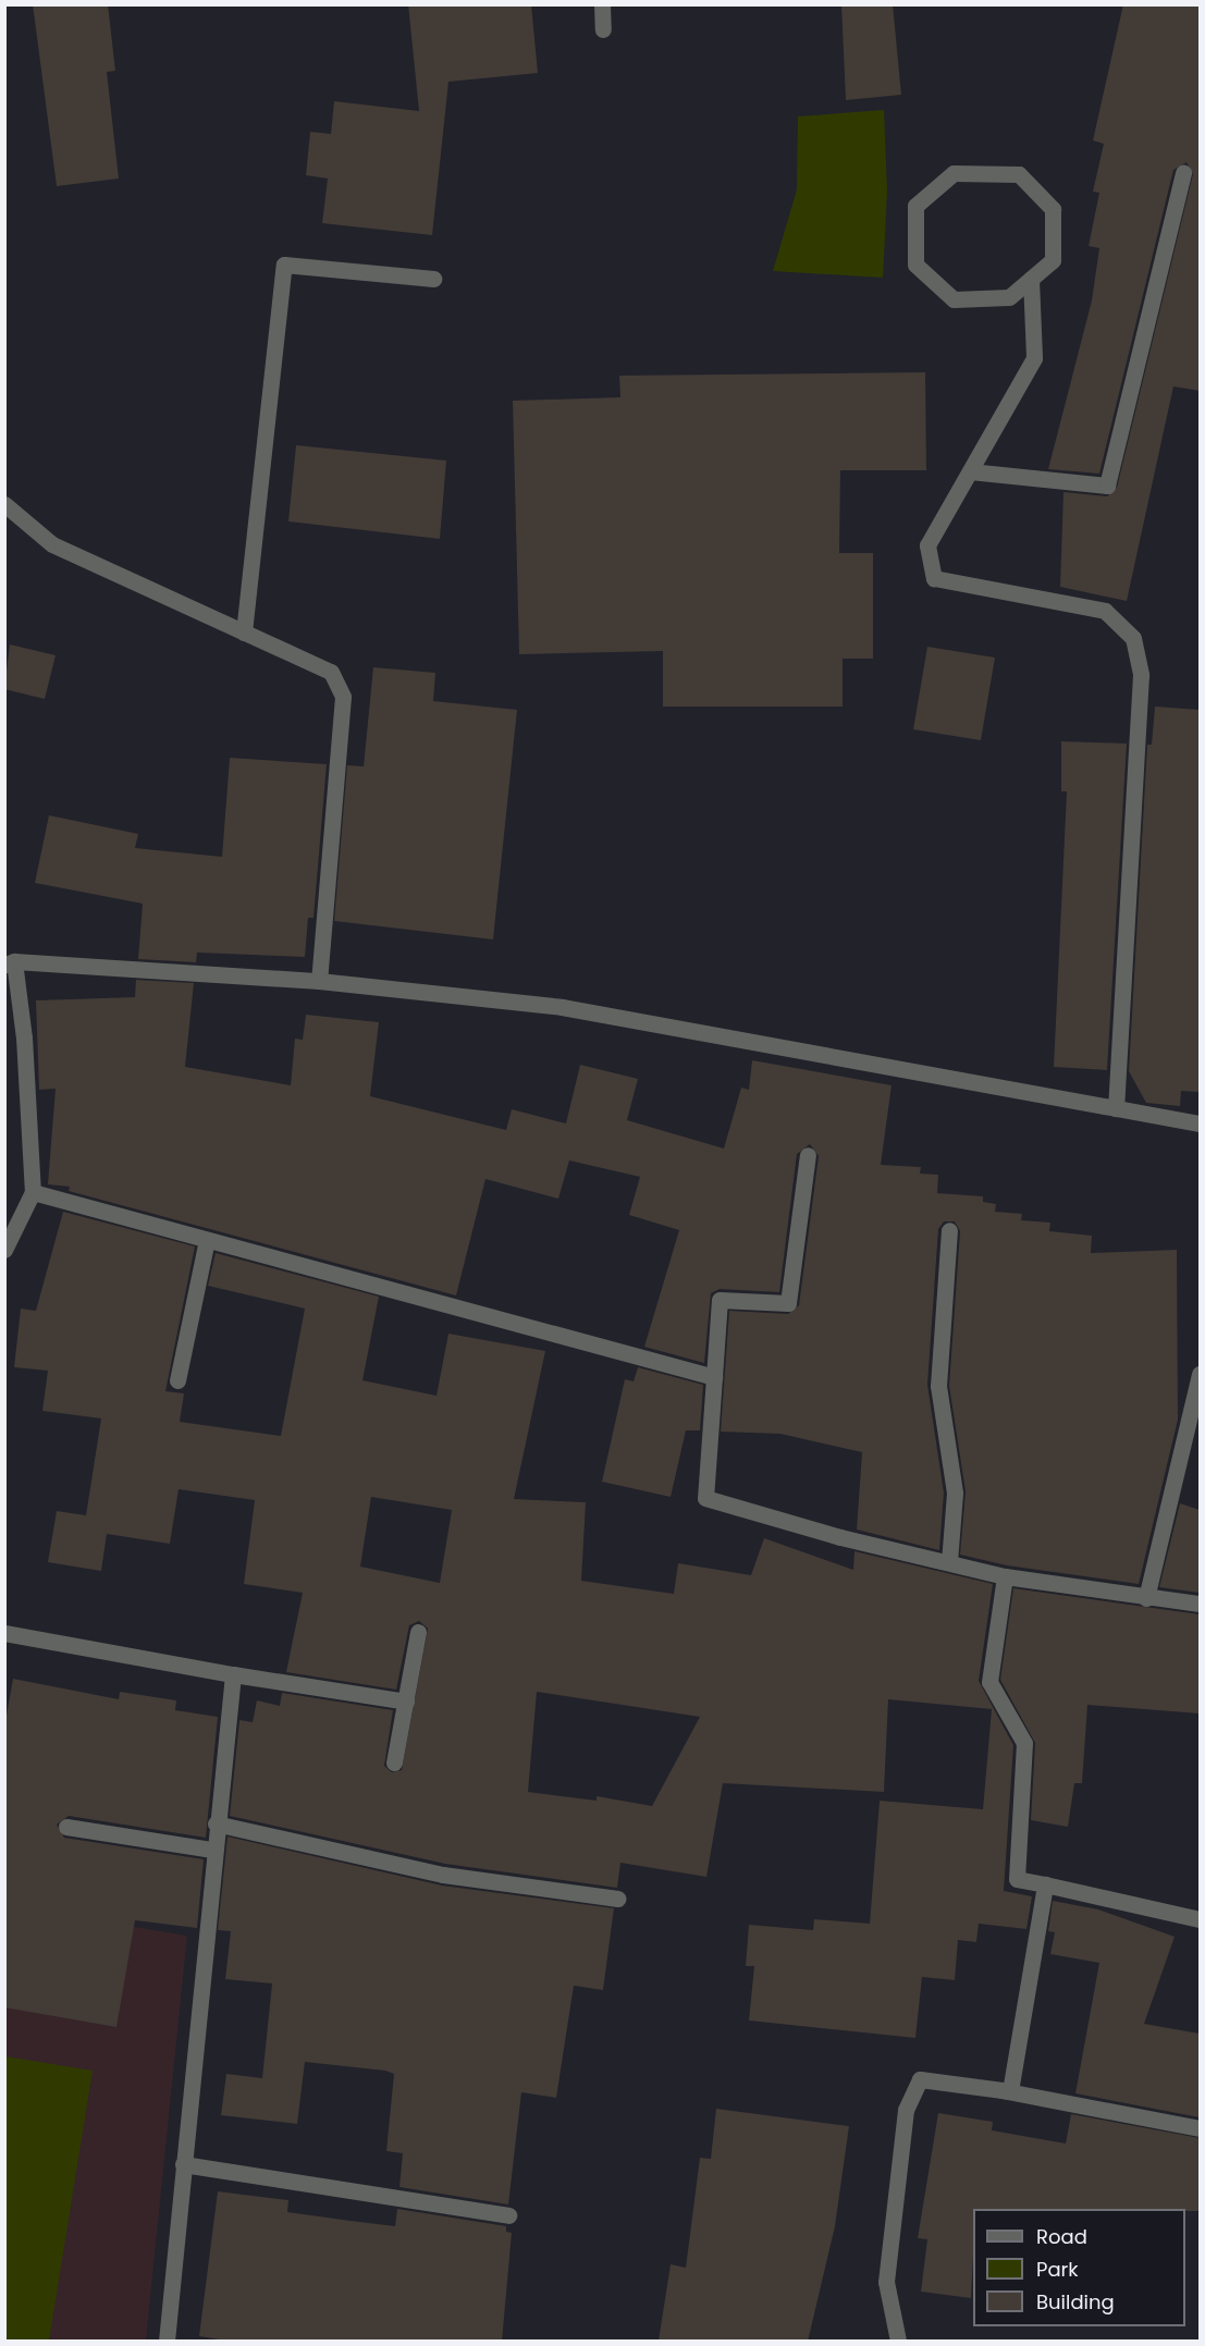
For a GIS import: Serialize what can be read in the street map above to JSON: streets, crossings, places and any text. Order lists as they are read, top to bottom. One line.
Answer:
{"legend":["Road","Park","Building"]}
